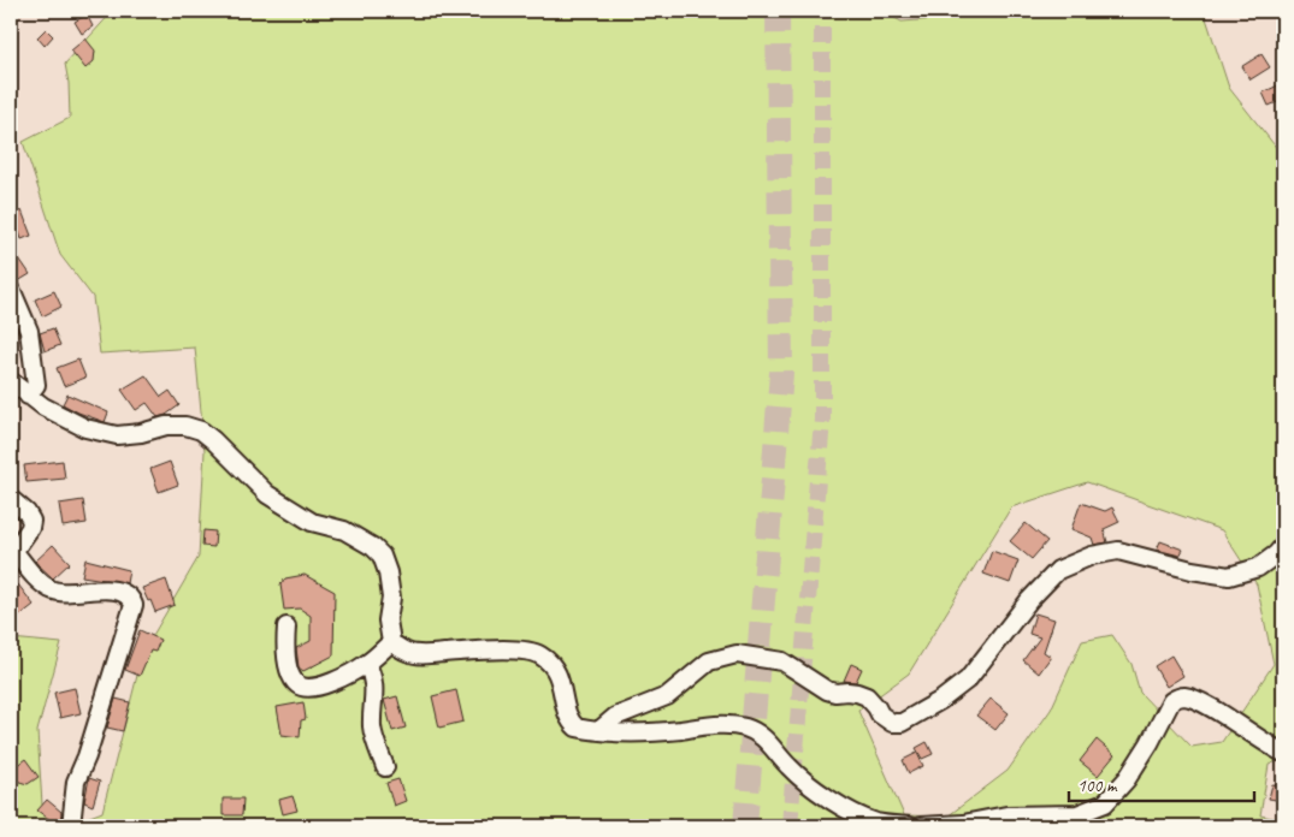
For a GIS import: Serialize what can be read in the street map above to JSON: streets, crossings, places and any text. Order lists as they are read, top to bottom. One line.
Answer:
{"scale_bar":"100 m"}
